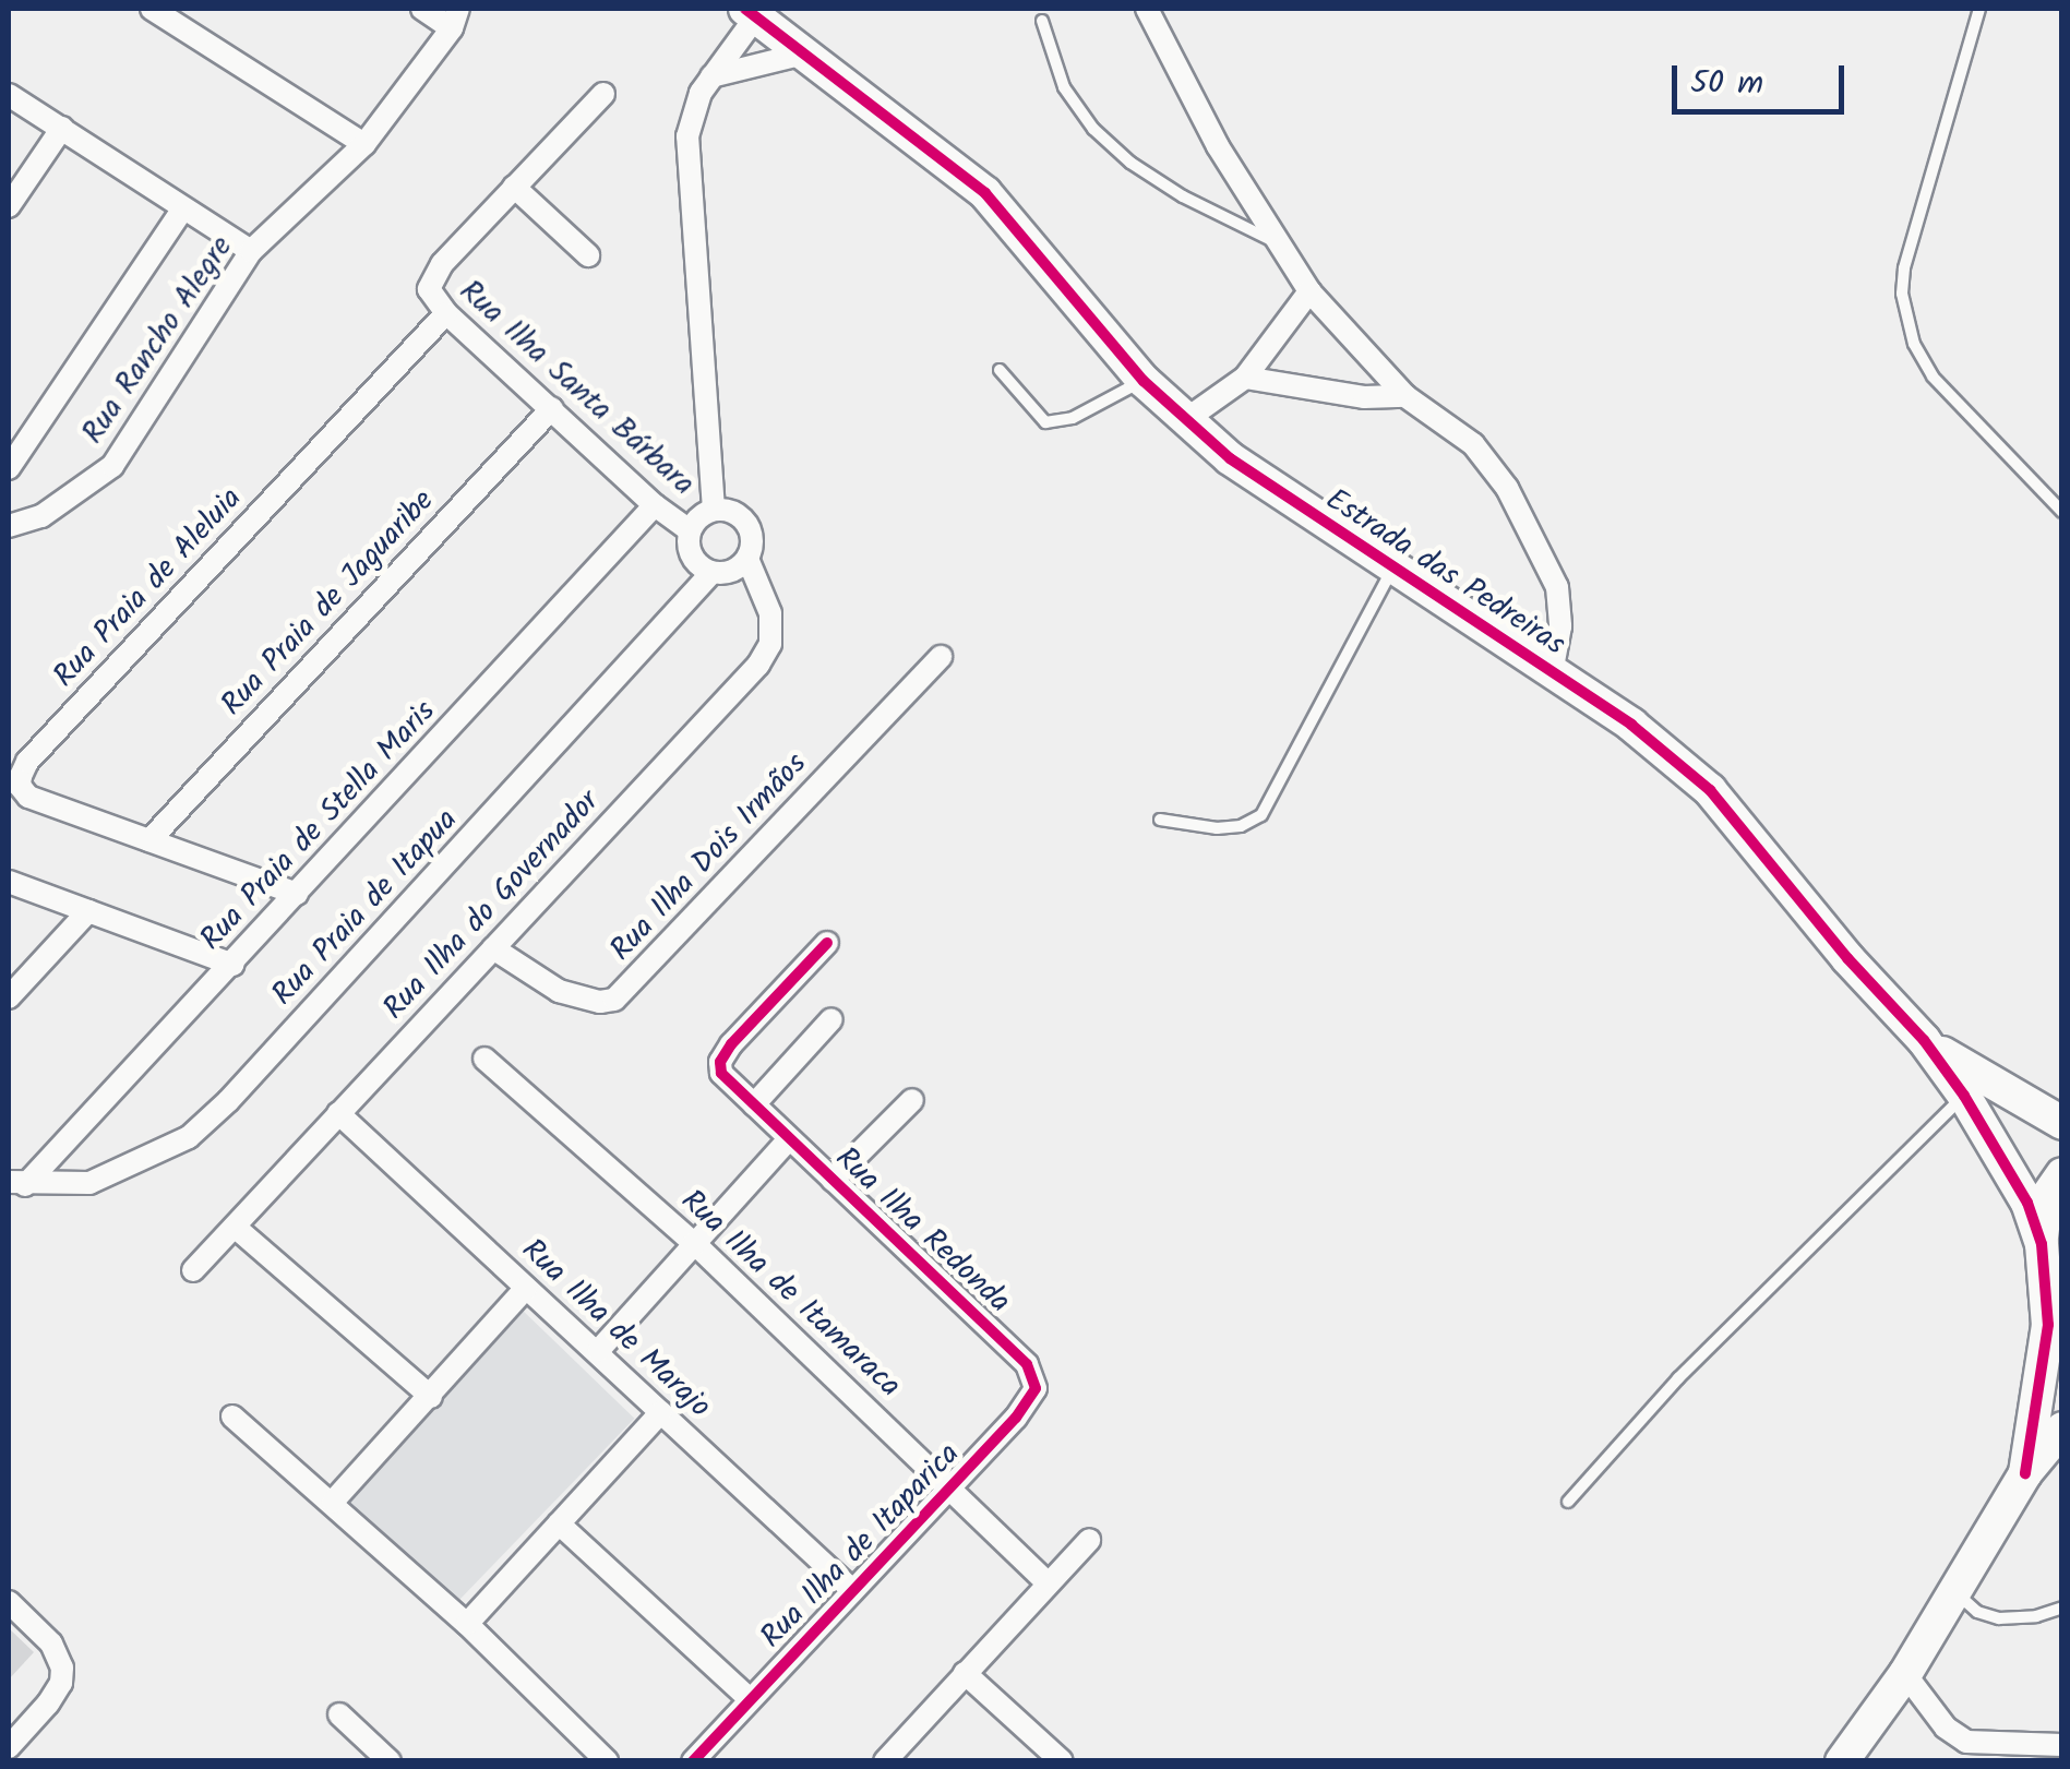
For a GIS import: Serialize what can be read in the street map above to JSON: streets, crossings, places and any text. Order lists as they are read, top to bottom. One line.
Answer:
{"streets":{"street":["Rua Rancho Alegre","Rua Ilha Santa Bárbara","Estrada das Pedreiras","Rua Praia de Aleluia","Rua Praia de Jaguaribe","Rua Praia de Stella Maris","Rua Ilha Dois Irmãos","Rua Ilha do Governador","Rua Praia de Itapua","Rua Ilha Redonda","Rua Ilha de Itamaraca","Rua Ilha de Marajo","Rua Ilha de Itaparica"]},"crossings":[["Rua Ilha Santa Bárbara","Rua Praia de Aleluia"],["Rua Ilha Santa Bárbara","Rua Praia de Jaguaribe"],["Rua Ilha Santa Bárbara","Rua Praia de Stella Maris"],["Rua Ilha Santa Bárbara","Rua Ilha do Governador"],["Rua Ilha Santa Bárbara","Rua Praia de Itapua"],["Rua Praia de Aleluia","Rua Praia de Jaguaribe"],["Rua Praia de Aleluia","Rua Praia de Stella Maris"],["Rua Praia de Stella Maris","Rua Praia de Itapua"],["Rua Ilha Dois Irmãos","Rua Ilha do Governador"],["Rua Ilha do Governador","Rua Praia de Itapua"],["Rua Ilha do Governador","Rua Ilha de Marajo"],["Rua Ilha Redonda","Rua Ilha de Itaparica"],["Rua Ilha de Itamaraca","Rua Ilha de Itaparica"],["Rua Ilha de Marajo","Rua Ilha de Itaparica"]],"scale_bar":"50 m"}
